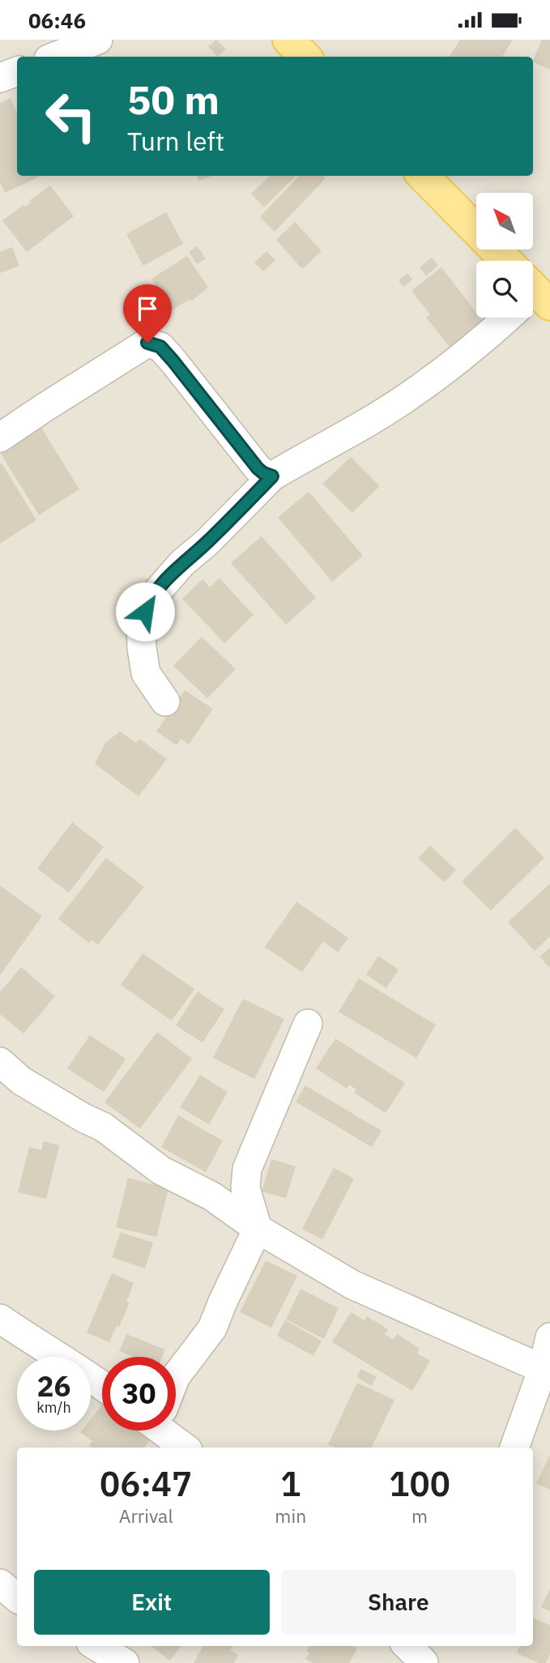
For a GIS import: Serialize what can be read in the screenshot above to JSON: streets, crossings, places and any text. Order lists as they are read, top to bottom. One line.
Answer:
{"north":"top left","page":{"status":"06:46","turn":["50 m","Turn left"],"speed":"26 km/h","limit":"30","eta":["06:47","Arrival","1","min","100","m"],"buttons":["Exit","Share"]}}
